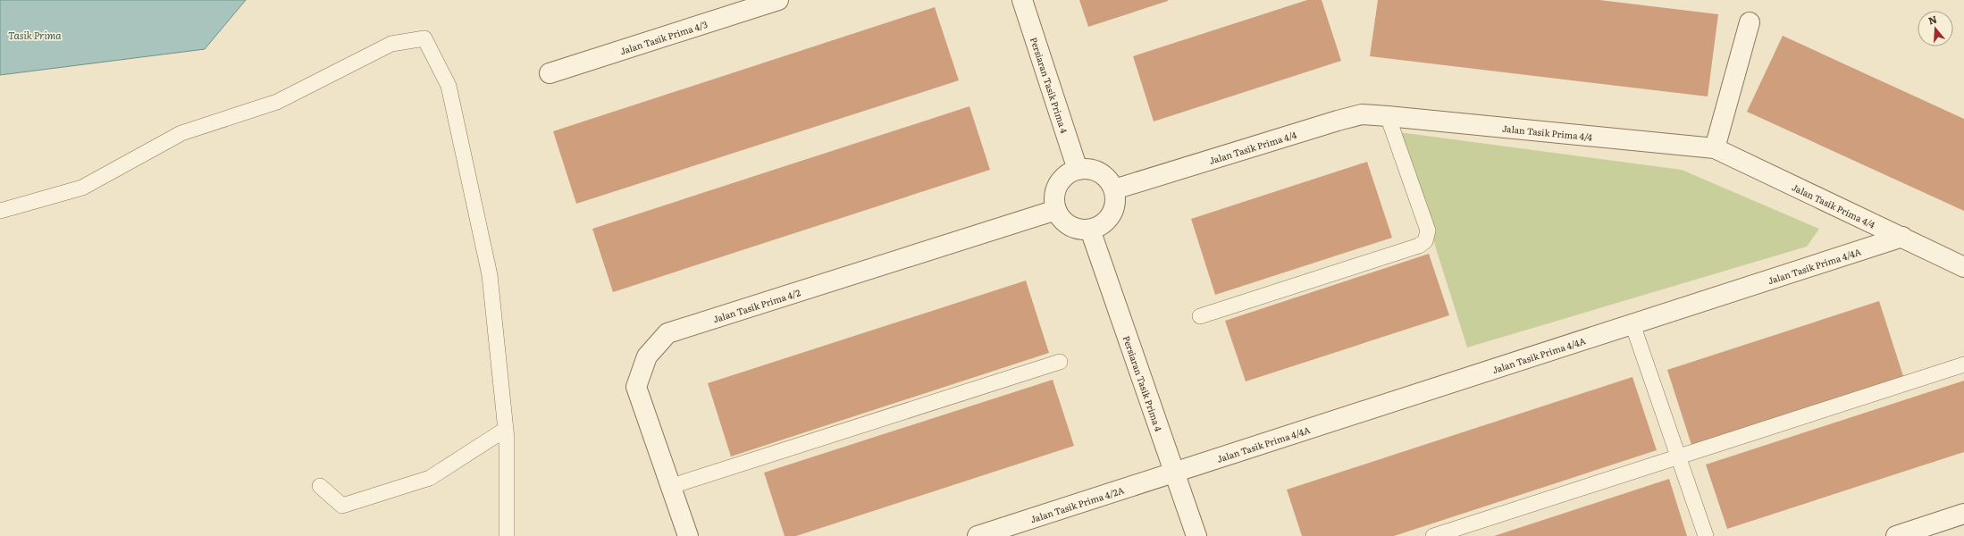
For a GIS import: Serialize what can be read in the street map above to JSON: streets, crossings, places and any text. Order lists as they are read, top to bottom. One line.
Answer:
{"streets":{"street":["Jalan Tasik Prima 4/3","Persiaran Tasik Prima 4","Jalan Tasik Prima 4/4","Jalan Tasik Prima 4/4A","Jalan Tasik Prima 4/2","Jalan Tasik Prima 4/2A"]},"crossings":[["Persiaran Tasik Prima 4","Jalan Tasik Prima 4/4"],["Persiaran Tasik Prima 4","Jalan Tasik Prima 4/4A"],["Persiaran Tasik Prima 4","Jalan Tasik Prima 4/2"],["Persiaran Tasik Prima 4","Jalan Tasik Prima 4/2A"],["Jalan Tasik Prima 4/4","Jalan Tasik Prima 4/4A"],["Jalan Tasik Prima 4/4","Jalan Tasik Prima 4/2"],["Jalan Tasik Prima 4/4A","Jalan Tasik Prima 4/2A"]],"water":["Tasik Prima"],"north":"top"}
